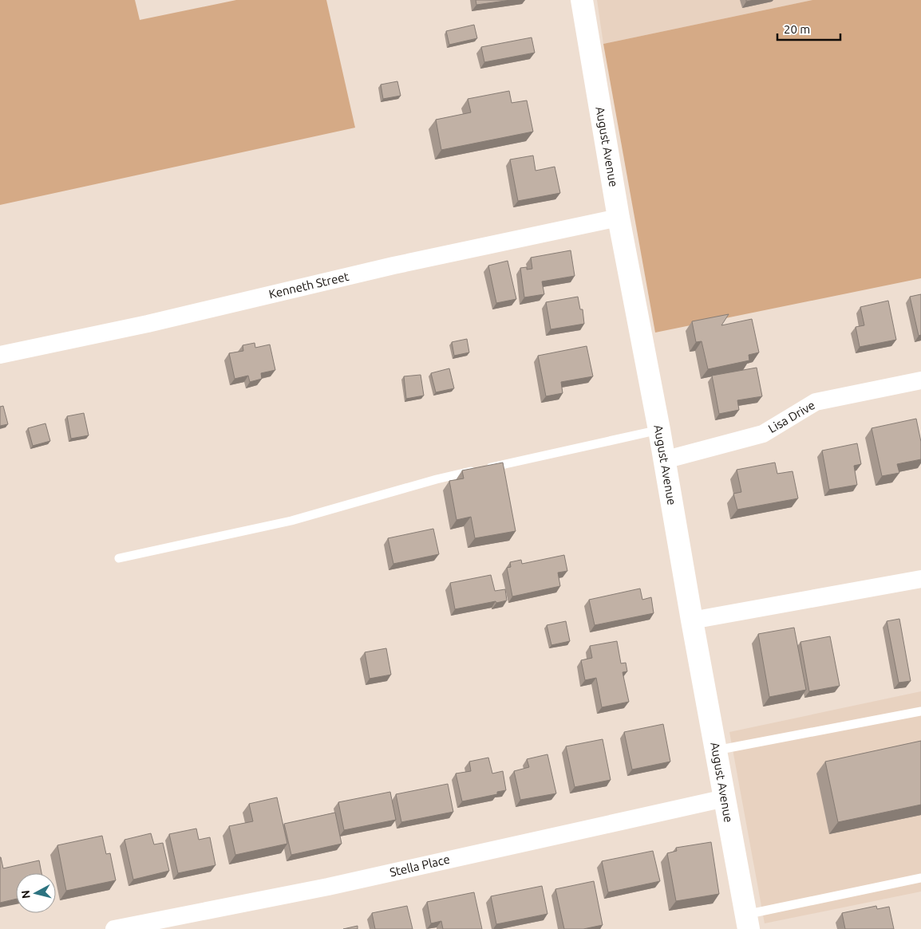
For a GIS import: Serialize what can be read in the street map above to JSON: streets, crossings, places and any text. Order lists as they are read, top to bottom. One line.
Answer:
{"streets":{"street":["August Avenue","Kenneth Street","Lisa Drive","Stella Place"]},"crossings":[["August Avenue","Kenneth Street"],["August Avenue","Lisa Drive"],["August Avenue","Stella Place"]],"scale_bar":"20 m","north":"left"}
